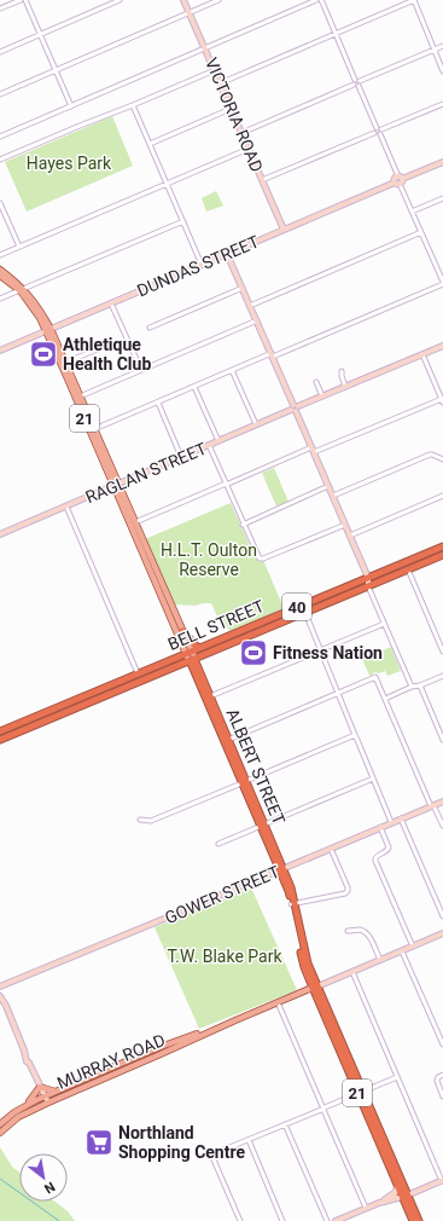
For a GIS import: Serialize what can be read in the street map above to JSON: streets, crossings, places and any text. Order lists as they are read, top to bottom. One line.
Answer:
{"streets":{"highway":["21","40","BELL STREET","ALBERT STREET"],"main road":["MURRAY ROAD"],"street":["VICTORIA ROAD","DUNDAS STREET","RAGLAN STREET","GOWER STREET"]},"crossings":[["VICTORIA ROAD","DUNDAS STREET"],["DUNDAS STREET","21"],["DUNDAS STREET","ALBERT STREET"],["21","ALBERT STREET"],["RAGLAN STREET","ALBERT STREET"],["BELL STREET","ALBERT STREET"],["ALBERT STREET","GOWER STREET"],["ALBERT STREET","MURRAY ROAD"]],"parks":["Hayes Park","H.L.T. Oulton Reserve","T.W. Blake Park"],"places":{"sports":["Athletique Health Club","Fitness Nation"],"supermarket":["Northland Shopping Centre"]},"north":"bottom right"}
